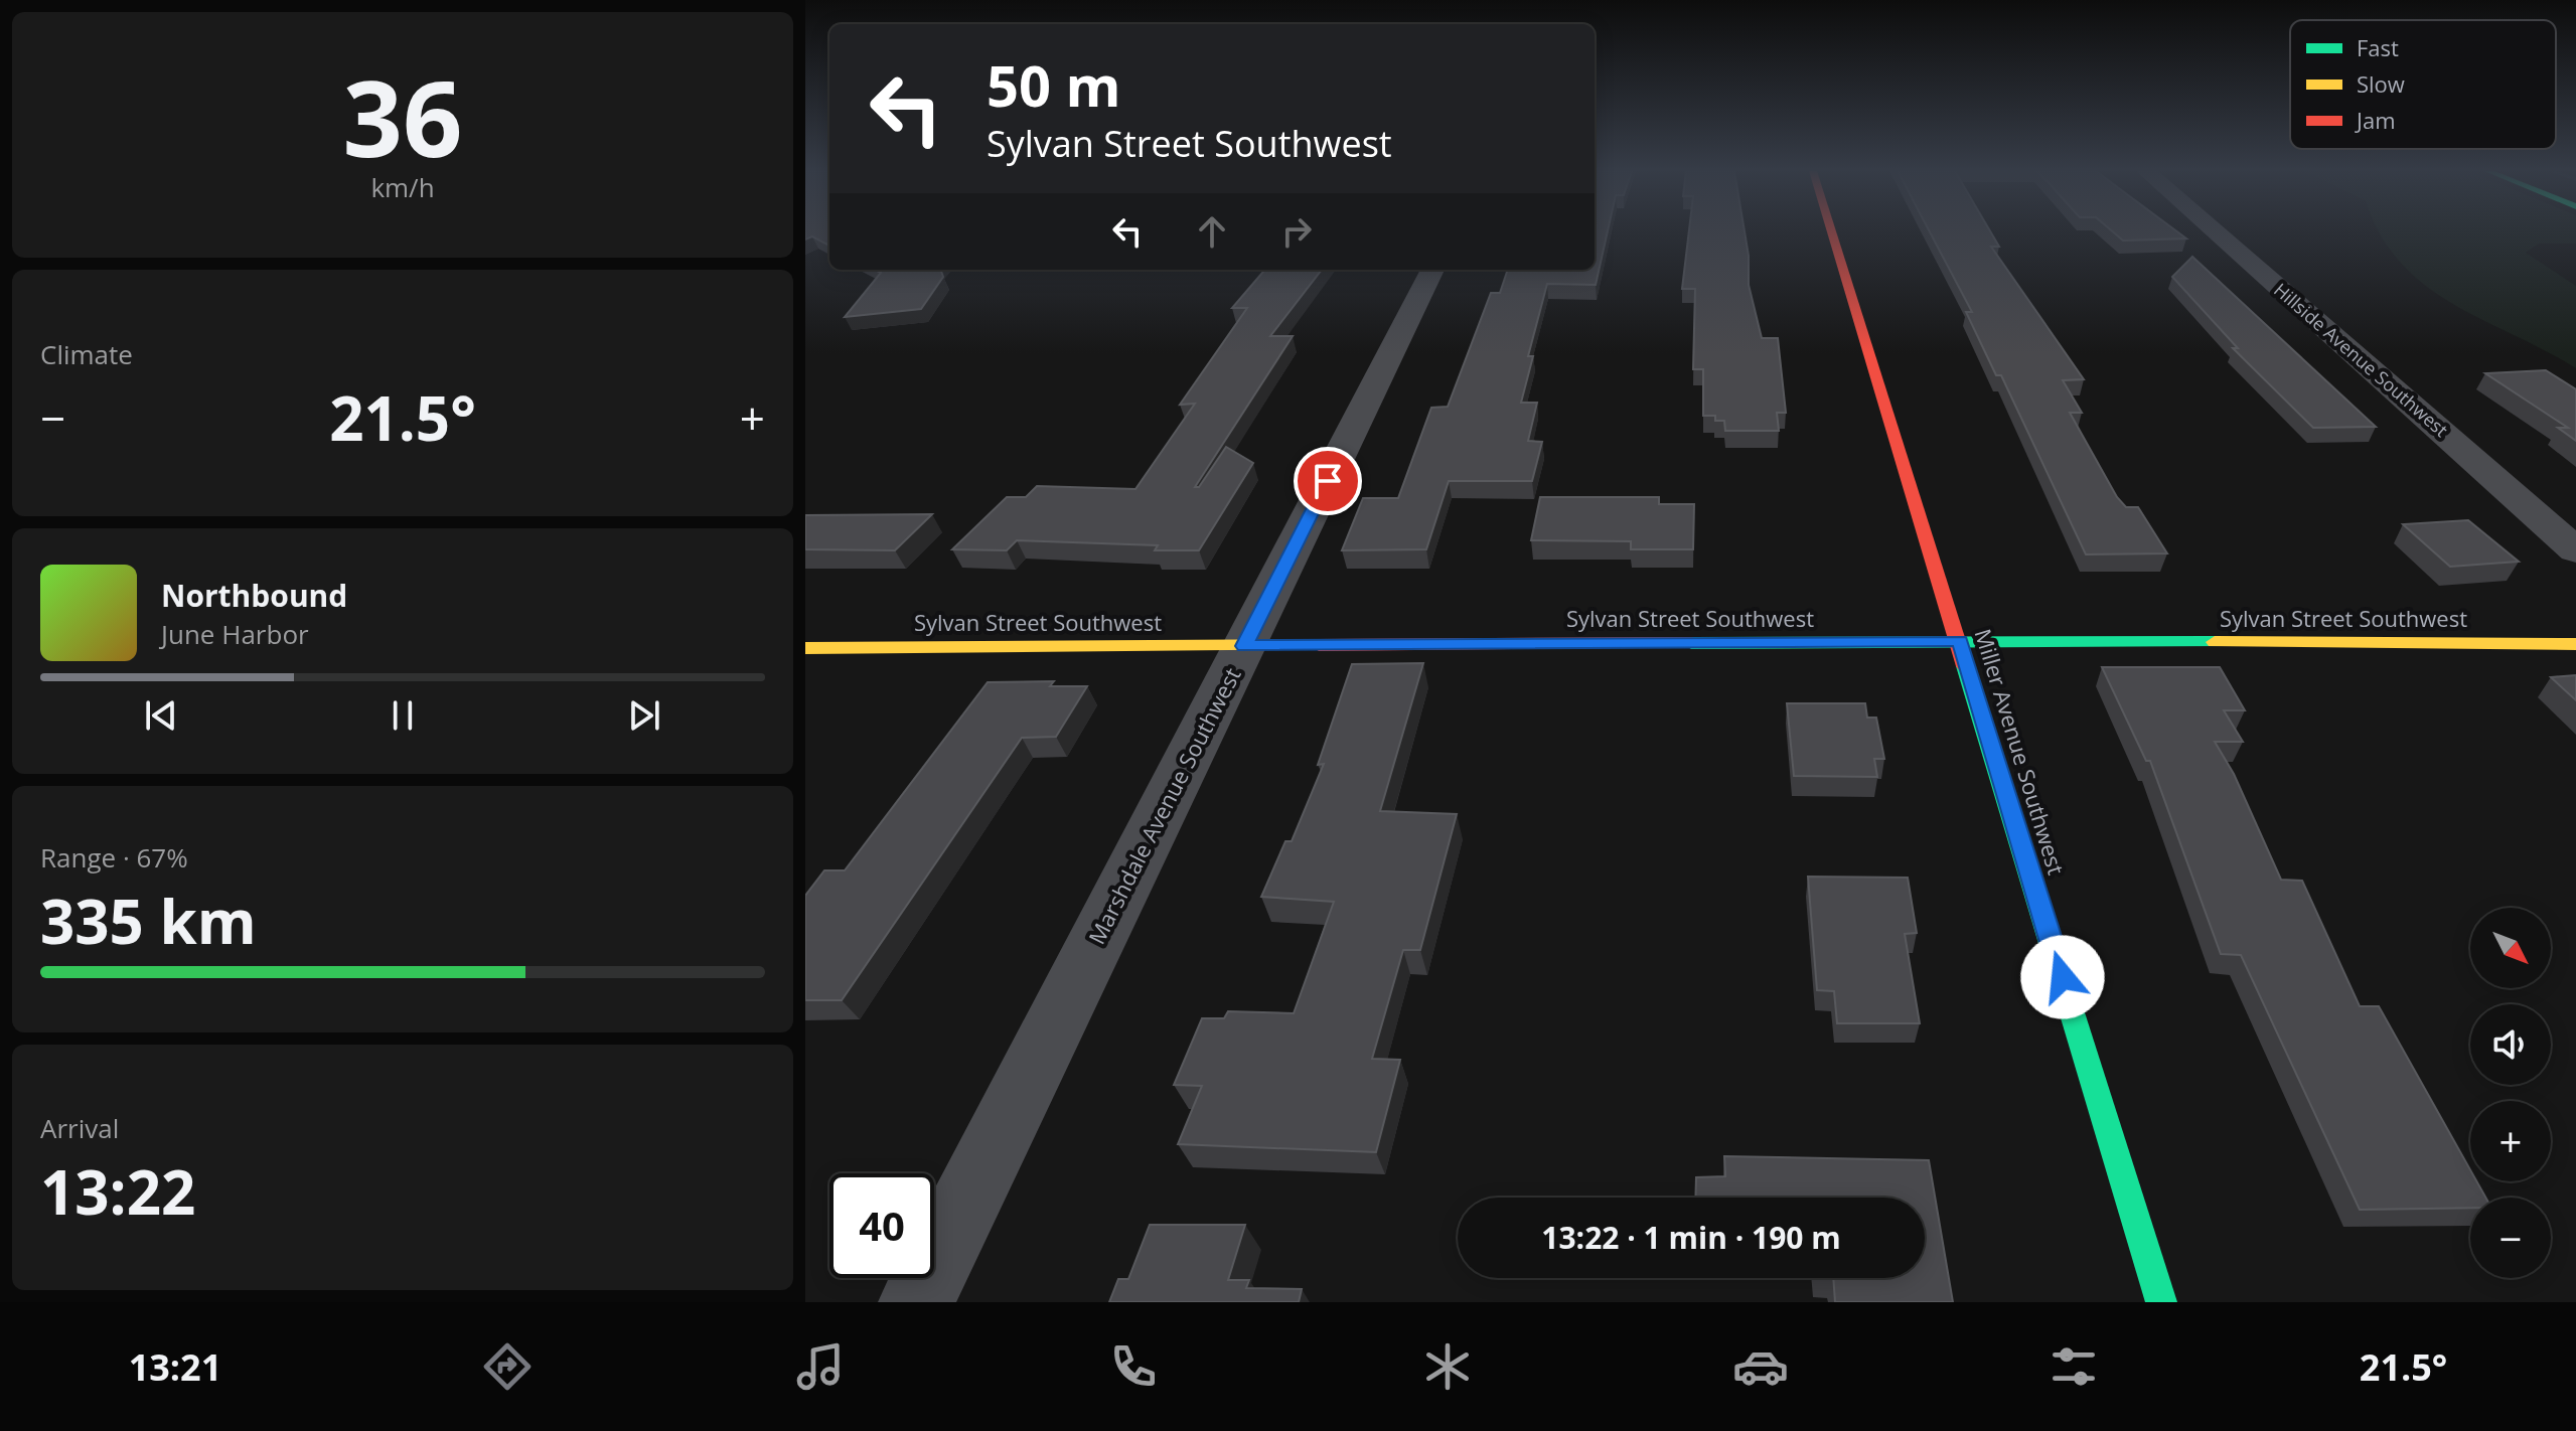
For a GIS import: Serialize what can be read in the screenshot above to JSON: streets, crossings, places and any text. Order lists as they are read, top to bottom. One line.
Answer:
{"streets":{"street":["Hillside Avenue Southwest","Sylvan Street Southwest","Miller Avenue Southwest","Marshdale Avenue Southwest"]},"crossings":[["Sylvan Street Southwest","Miller Avenue Southwest"],["Sylvan Street Southwest","Marshdale Avenue Southwest"]],"legend":["Fast","Slow","Jam"],"north":"bottom right","page":{"tile":[["36","km/h"],"Climate",["Range · 67%","335 km"],["Arrival","13:22"]],"turn":["50 m","Sylvan Street Southwest"],"heat":["−","21.5°","+"],"song":["Northbound","June Harbor"],"map_buttons":["+","−"],"limit":"40","trip":"13:22 · 1 min · 190 m","tabs":["13:21","21.5°"]}}
